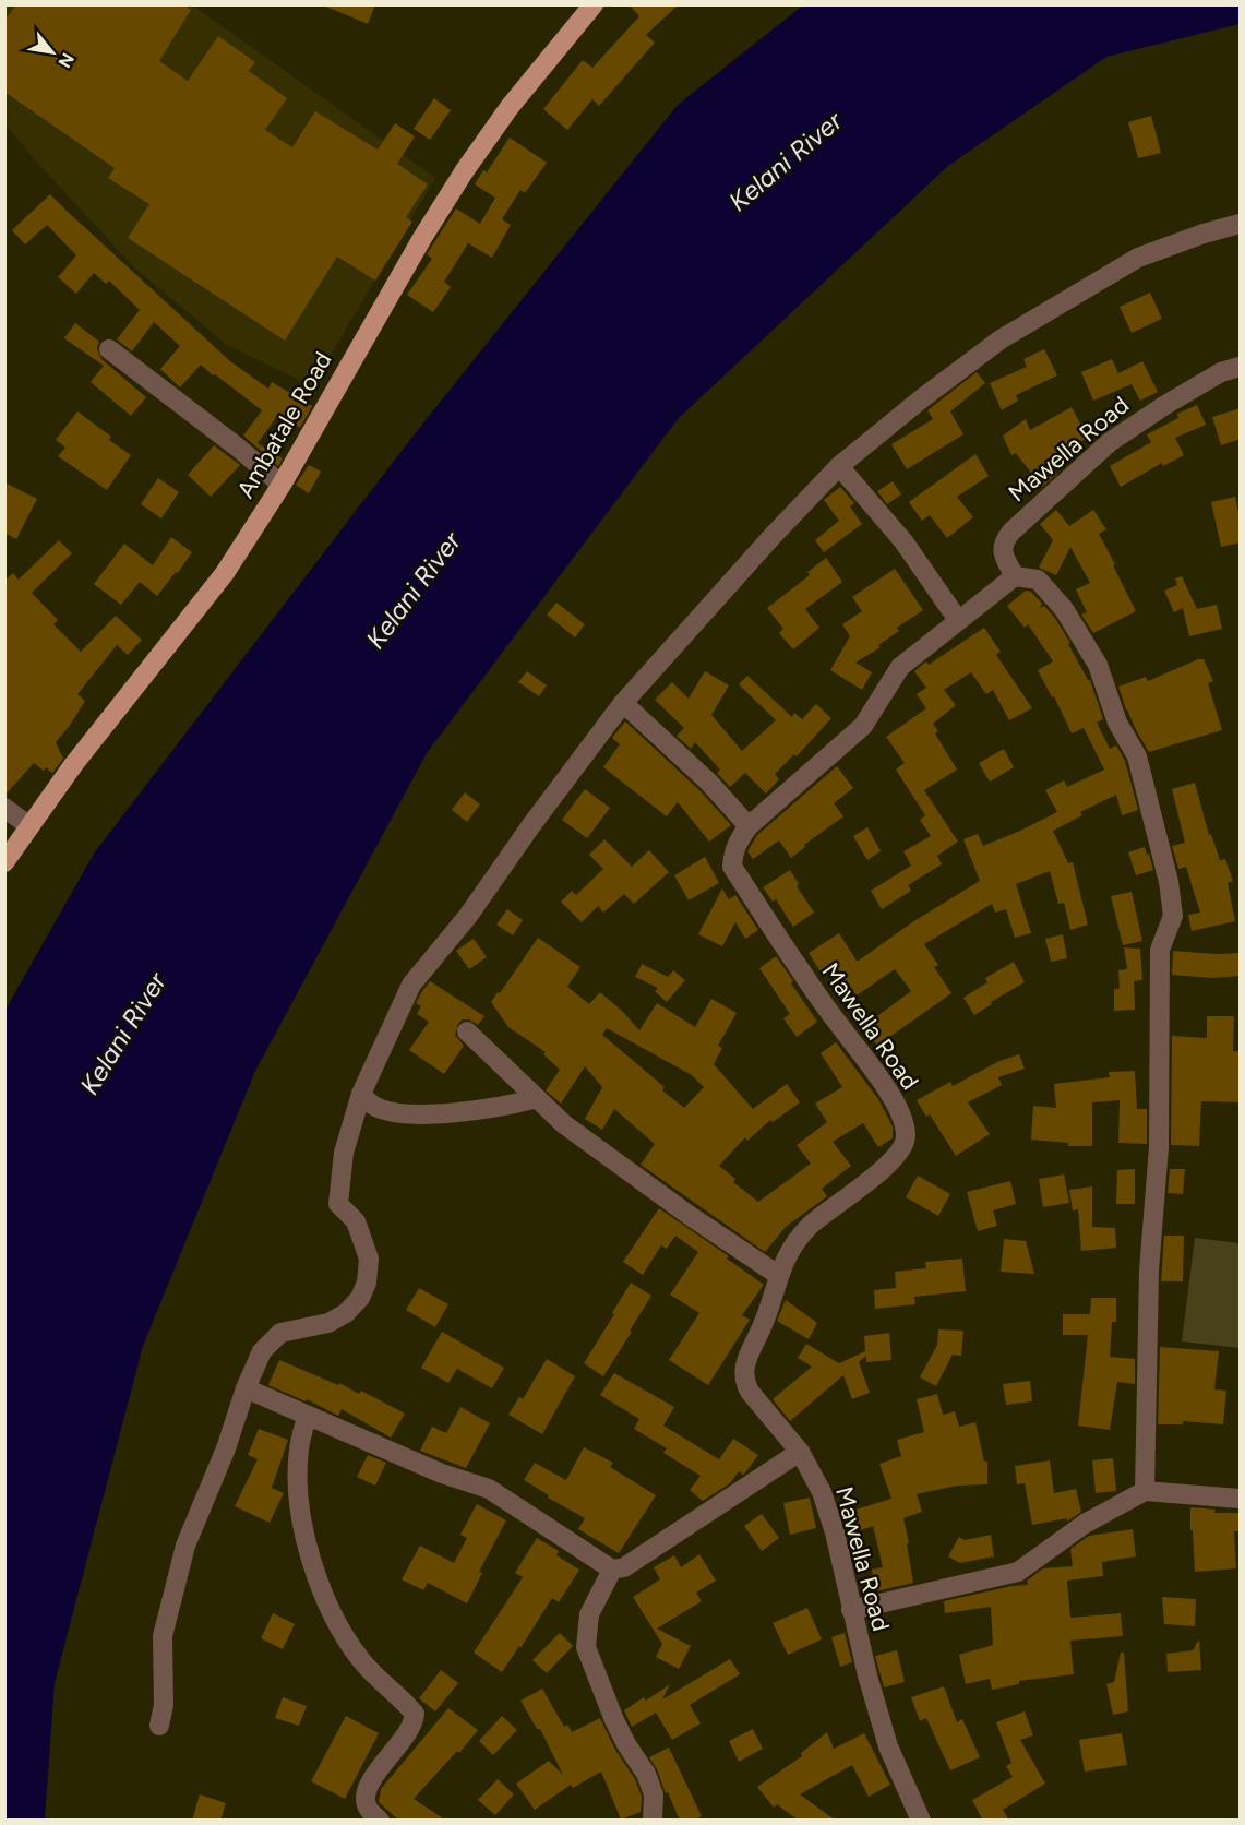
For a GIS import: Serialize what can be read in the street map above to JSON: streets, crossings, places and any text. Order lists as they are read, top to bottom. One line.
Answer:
{"streets":{"main road":["Ambatale Road"],"street":["Mawella Road"]},"water":["Kelani River"],"north":"bottom right"}
